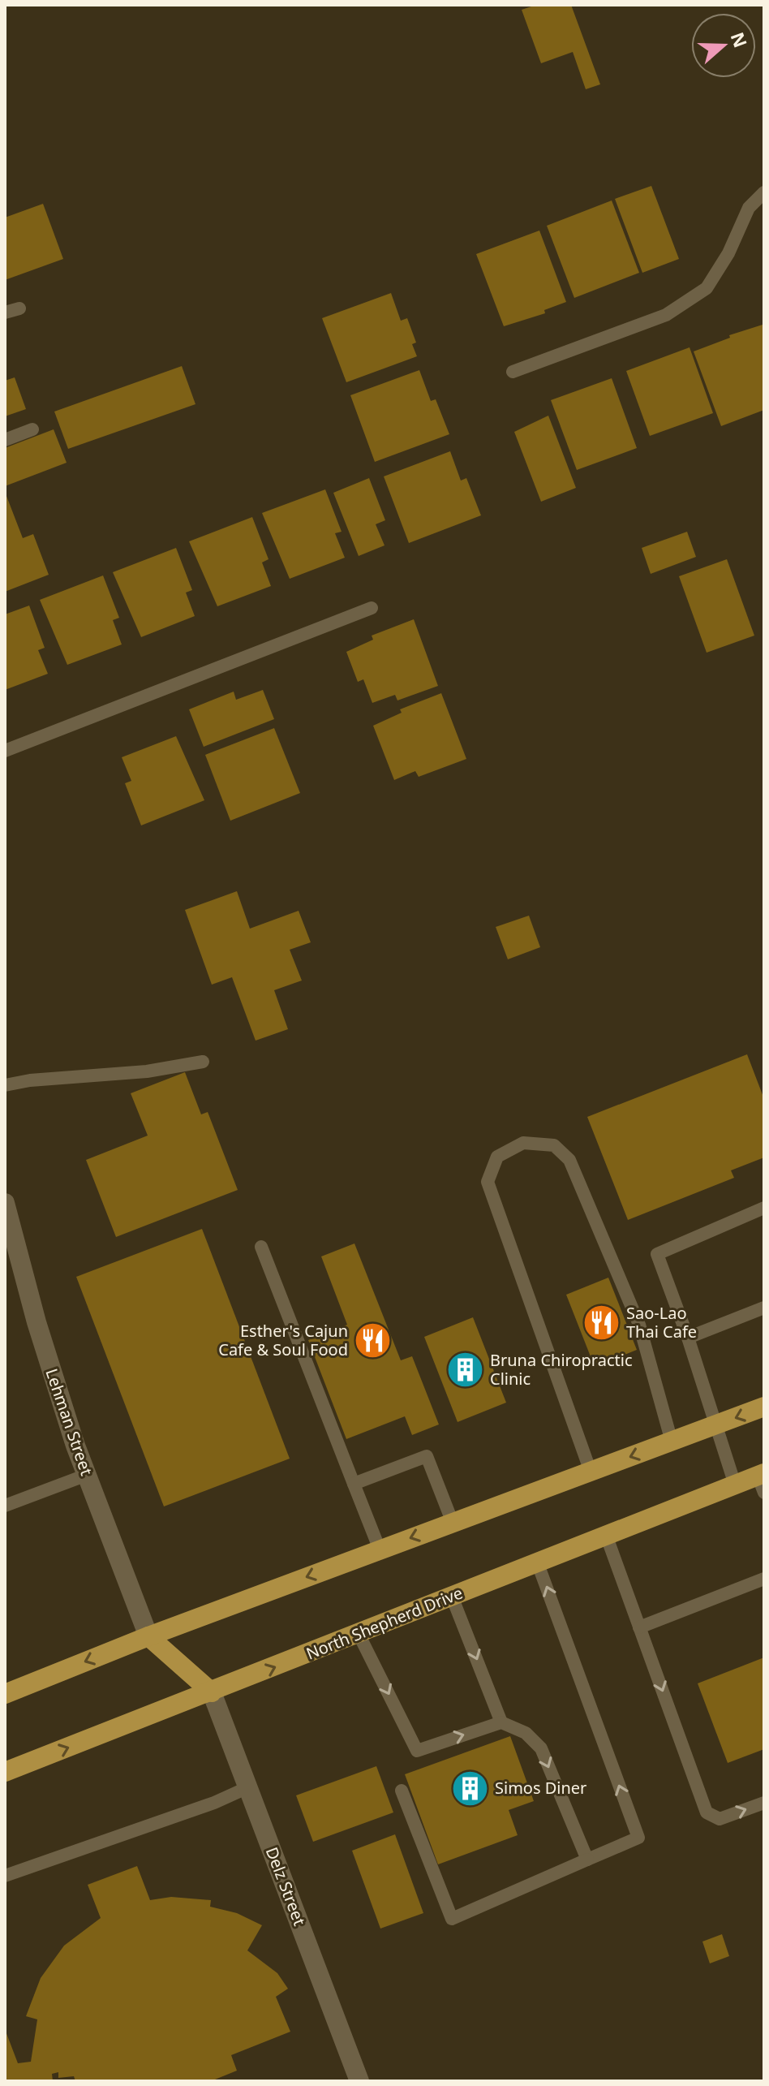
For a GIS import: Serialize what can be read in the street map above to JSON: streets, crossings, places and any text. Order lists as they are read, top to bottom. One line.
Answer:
{"streets":{"main road":["North Shepherd Drive"],"street":["Lehman Street","Delz Street"]},"crossings":[["North Shepherd Drive","Delz Street"]],"places":{"restaurant":["Sao-Lao Thai Cafe","Esther's Cajun Cafe & Soul Food"],"building":["Bruna Chiropractic Clinic","Simos Diner"]},"north":"right"}
